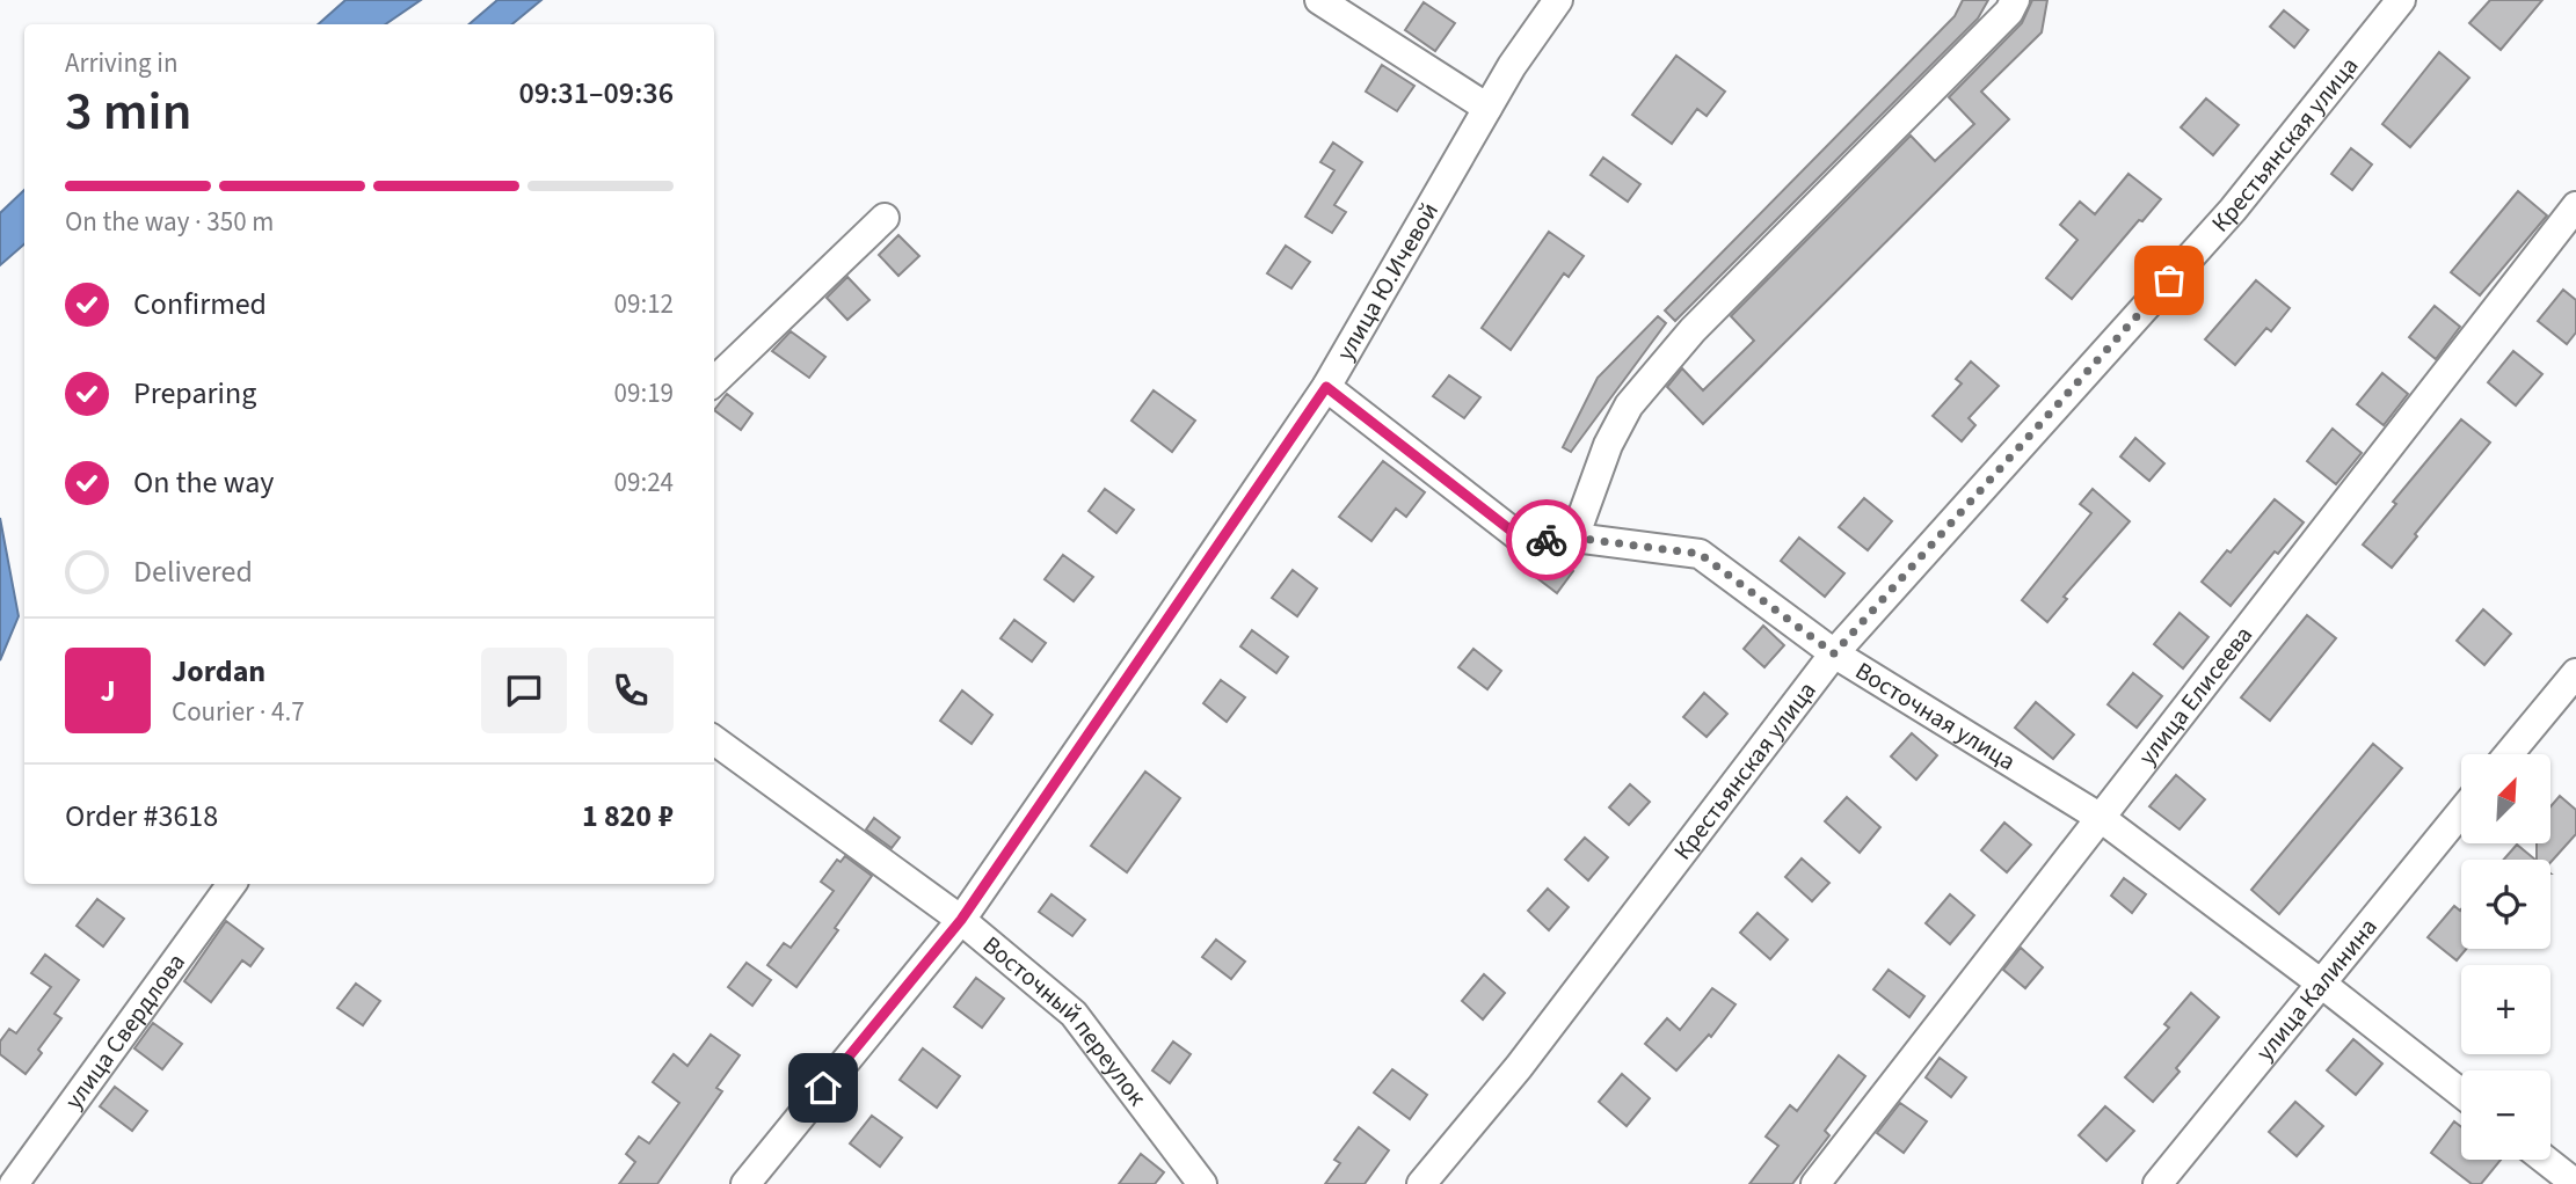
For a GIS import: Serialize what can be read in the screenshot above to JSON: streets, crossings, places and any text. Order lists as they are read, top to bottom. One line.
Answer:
{"streets":{"street":["Крестьянская улица","улица Ю.Ичевой","улица Елисеева","Восточная улица","улица Калинина","Восточный переулок","улица Свердлова"]},"crossings":[["Крестьянская улица","Восточная улица"],["улица Ю.Ичевой","Восточная улица"],["улица Ю.Ичевой","Восточный переулок"],["улица Елисеева","Восточная улица"],["Восточная улица","улица Калинина"]],"north":"top right","page":{"heading":["3 min","Arriving in","09:31–09:36"],"panel":["Jordan","Courier · 4.7","Order #3618","1 820 ₽"],"bar":"On the way · 350 m","list":[["Confirmed","09:12"],["Preparing","09:19"],["On the way","09:24"],"Delivered"],"round":"J","map_buttons":["+","−"]}}
